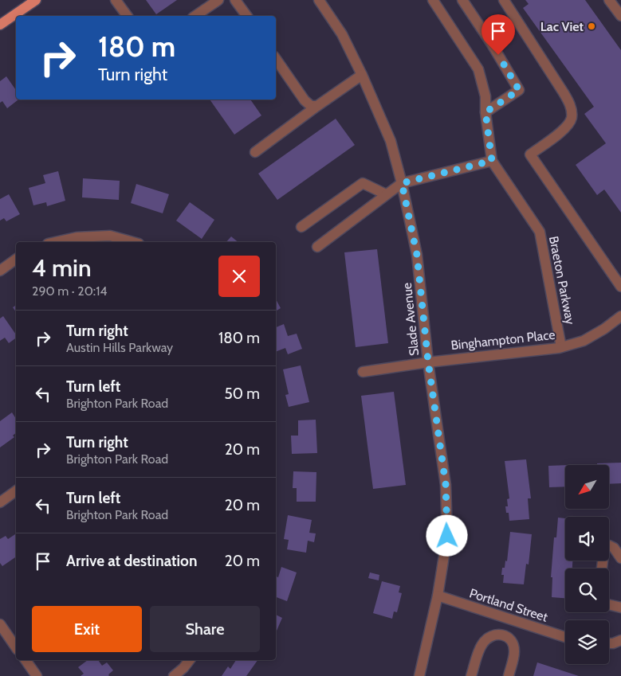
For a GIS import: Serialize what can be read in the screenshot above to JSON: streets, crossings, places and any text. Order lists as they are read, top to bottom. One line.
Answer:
{"streets":{"street":["Braeton Parkway","Slade Avenue","Binghampton Place","Portland Street"]},"crossings":[["Braeton Parkway","Binghampton Place"],["Slade Avenue","Binghampton Place"],["Slade Avenue","Portland Street"]],"places":["Lac Viet"],"north":"bottom left","page":{"turn":["180 m","Turn right"],"heading":["4 min","290 m · 20:14"],"list":[{"name":"Turn right","note":"Austin Hills Parkway","value":"180 m"},{"name":"Turn left","note":"Brighton Park Road","value":"50 m"},{"name":"Turn right","note":"Brighton Park Road","value":"20 m"},{"name":"Turn left","note":"Brighton Park Road","value":"20 m"},{"name":"Arrive at destination","value":"20 m"}],"buttons":["Exit","Share"]}}
